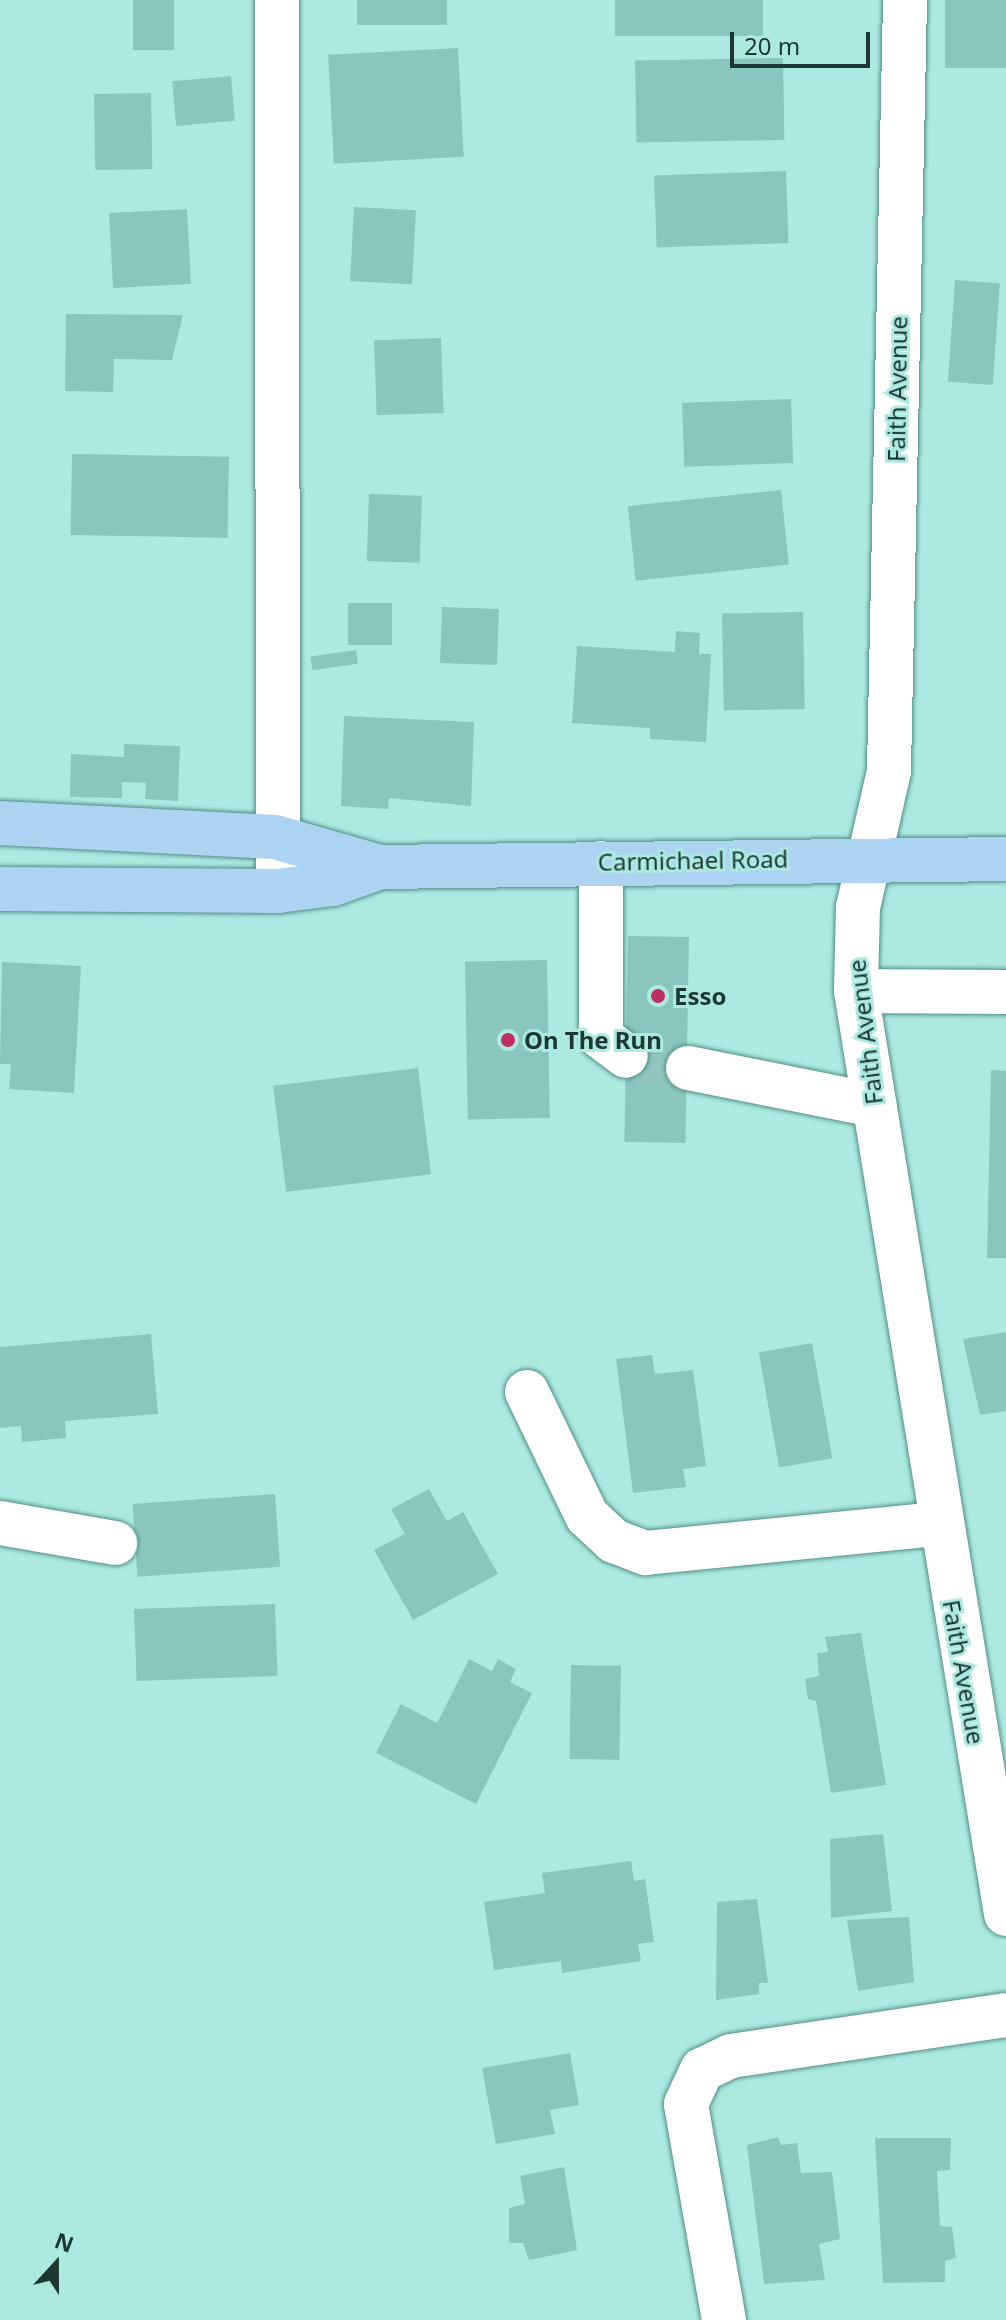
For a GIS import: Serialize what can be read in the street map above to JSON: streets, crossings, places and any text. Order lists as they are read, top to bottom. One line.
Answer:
{"streets":{"main road":["Carmichael Road"],"street":["Faith Avenue"]},"crossings":[["Faith Avenue","Carmichael Road"]],"places":["Esso","On The Run"],"scale_bar":"20 m","north":"top"}
